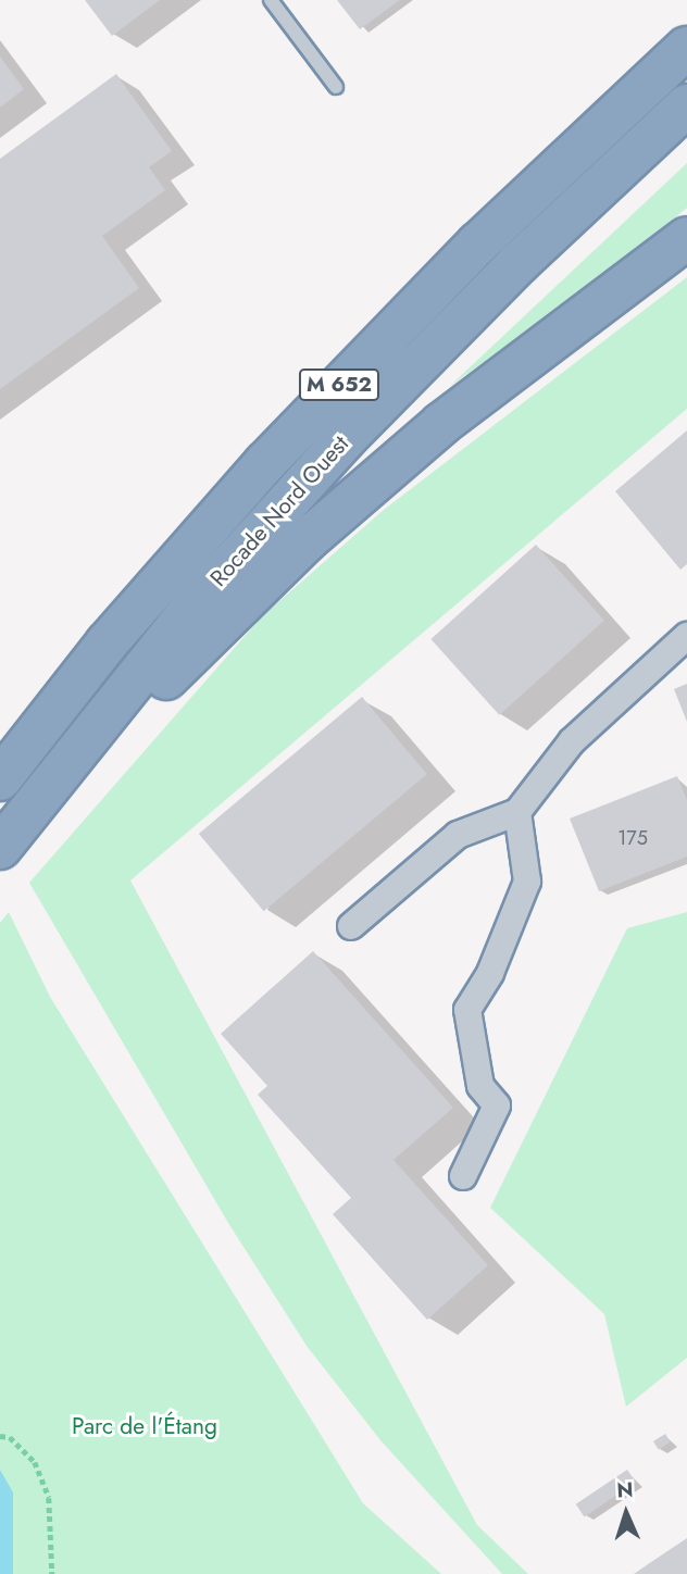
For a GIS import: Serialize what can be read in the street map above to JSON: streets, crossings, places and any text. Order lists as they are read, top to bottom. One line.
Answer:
{"streets":{"highway":["M 652","Rocade Nord Ouest"]},"parks":["Parc de l'Étang"],"house_numbers":["175"],"north":"top"}
